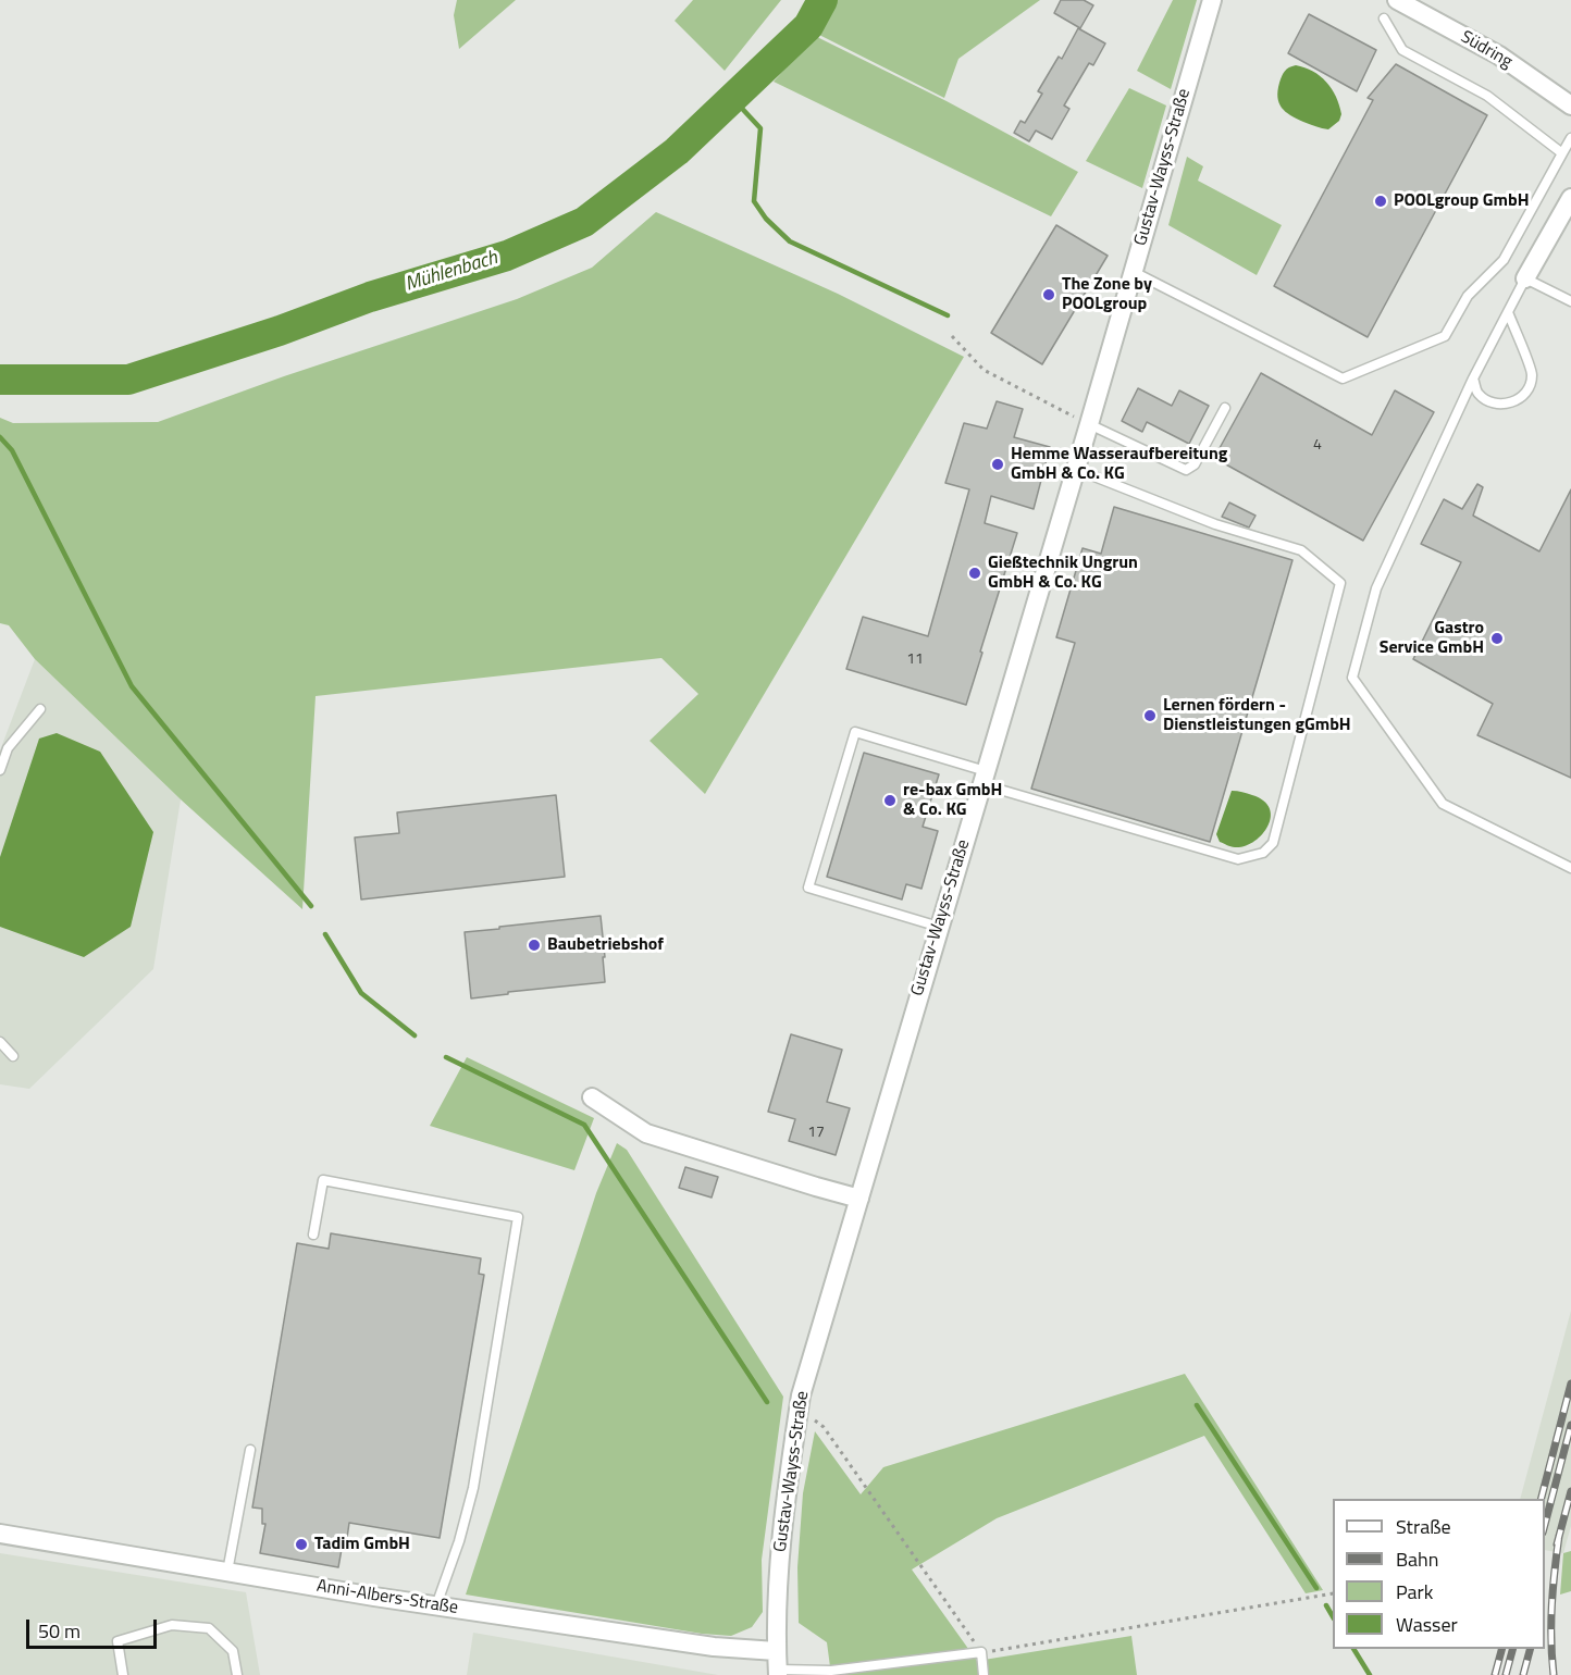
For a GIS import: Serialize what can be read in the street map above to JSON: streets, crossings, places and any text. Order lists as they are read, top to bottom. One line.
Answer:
{"streets":{"street":["Südring","Gustav-Wayss-Straße","Anni-Albers-Straße"]},"crossings":[["Gustav-Wayss-Straße","Anni-Albers-Straße"]],"water":["Mühlenbach"],"places":["POOLgroup GmbH","The Zone by POOLgroup","Hemme Wasseraufbereitung GmbH & Co. KG","Gießtechnik Ungrun GmbH & Co. KG","Gastro Service GmbH","Lernen fördern - Dienstleistungen gGmbH","re-bax GmbH & Co. KG","Baubetriebshof","Tadim GmbH"],"house_numbers":["4","11","17"],"legend":["Straße","Bahn","Park","Wasser"],"scale_bar":"50 m"}
